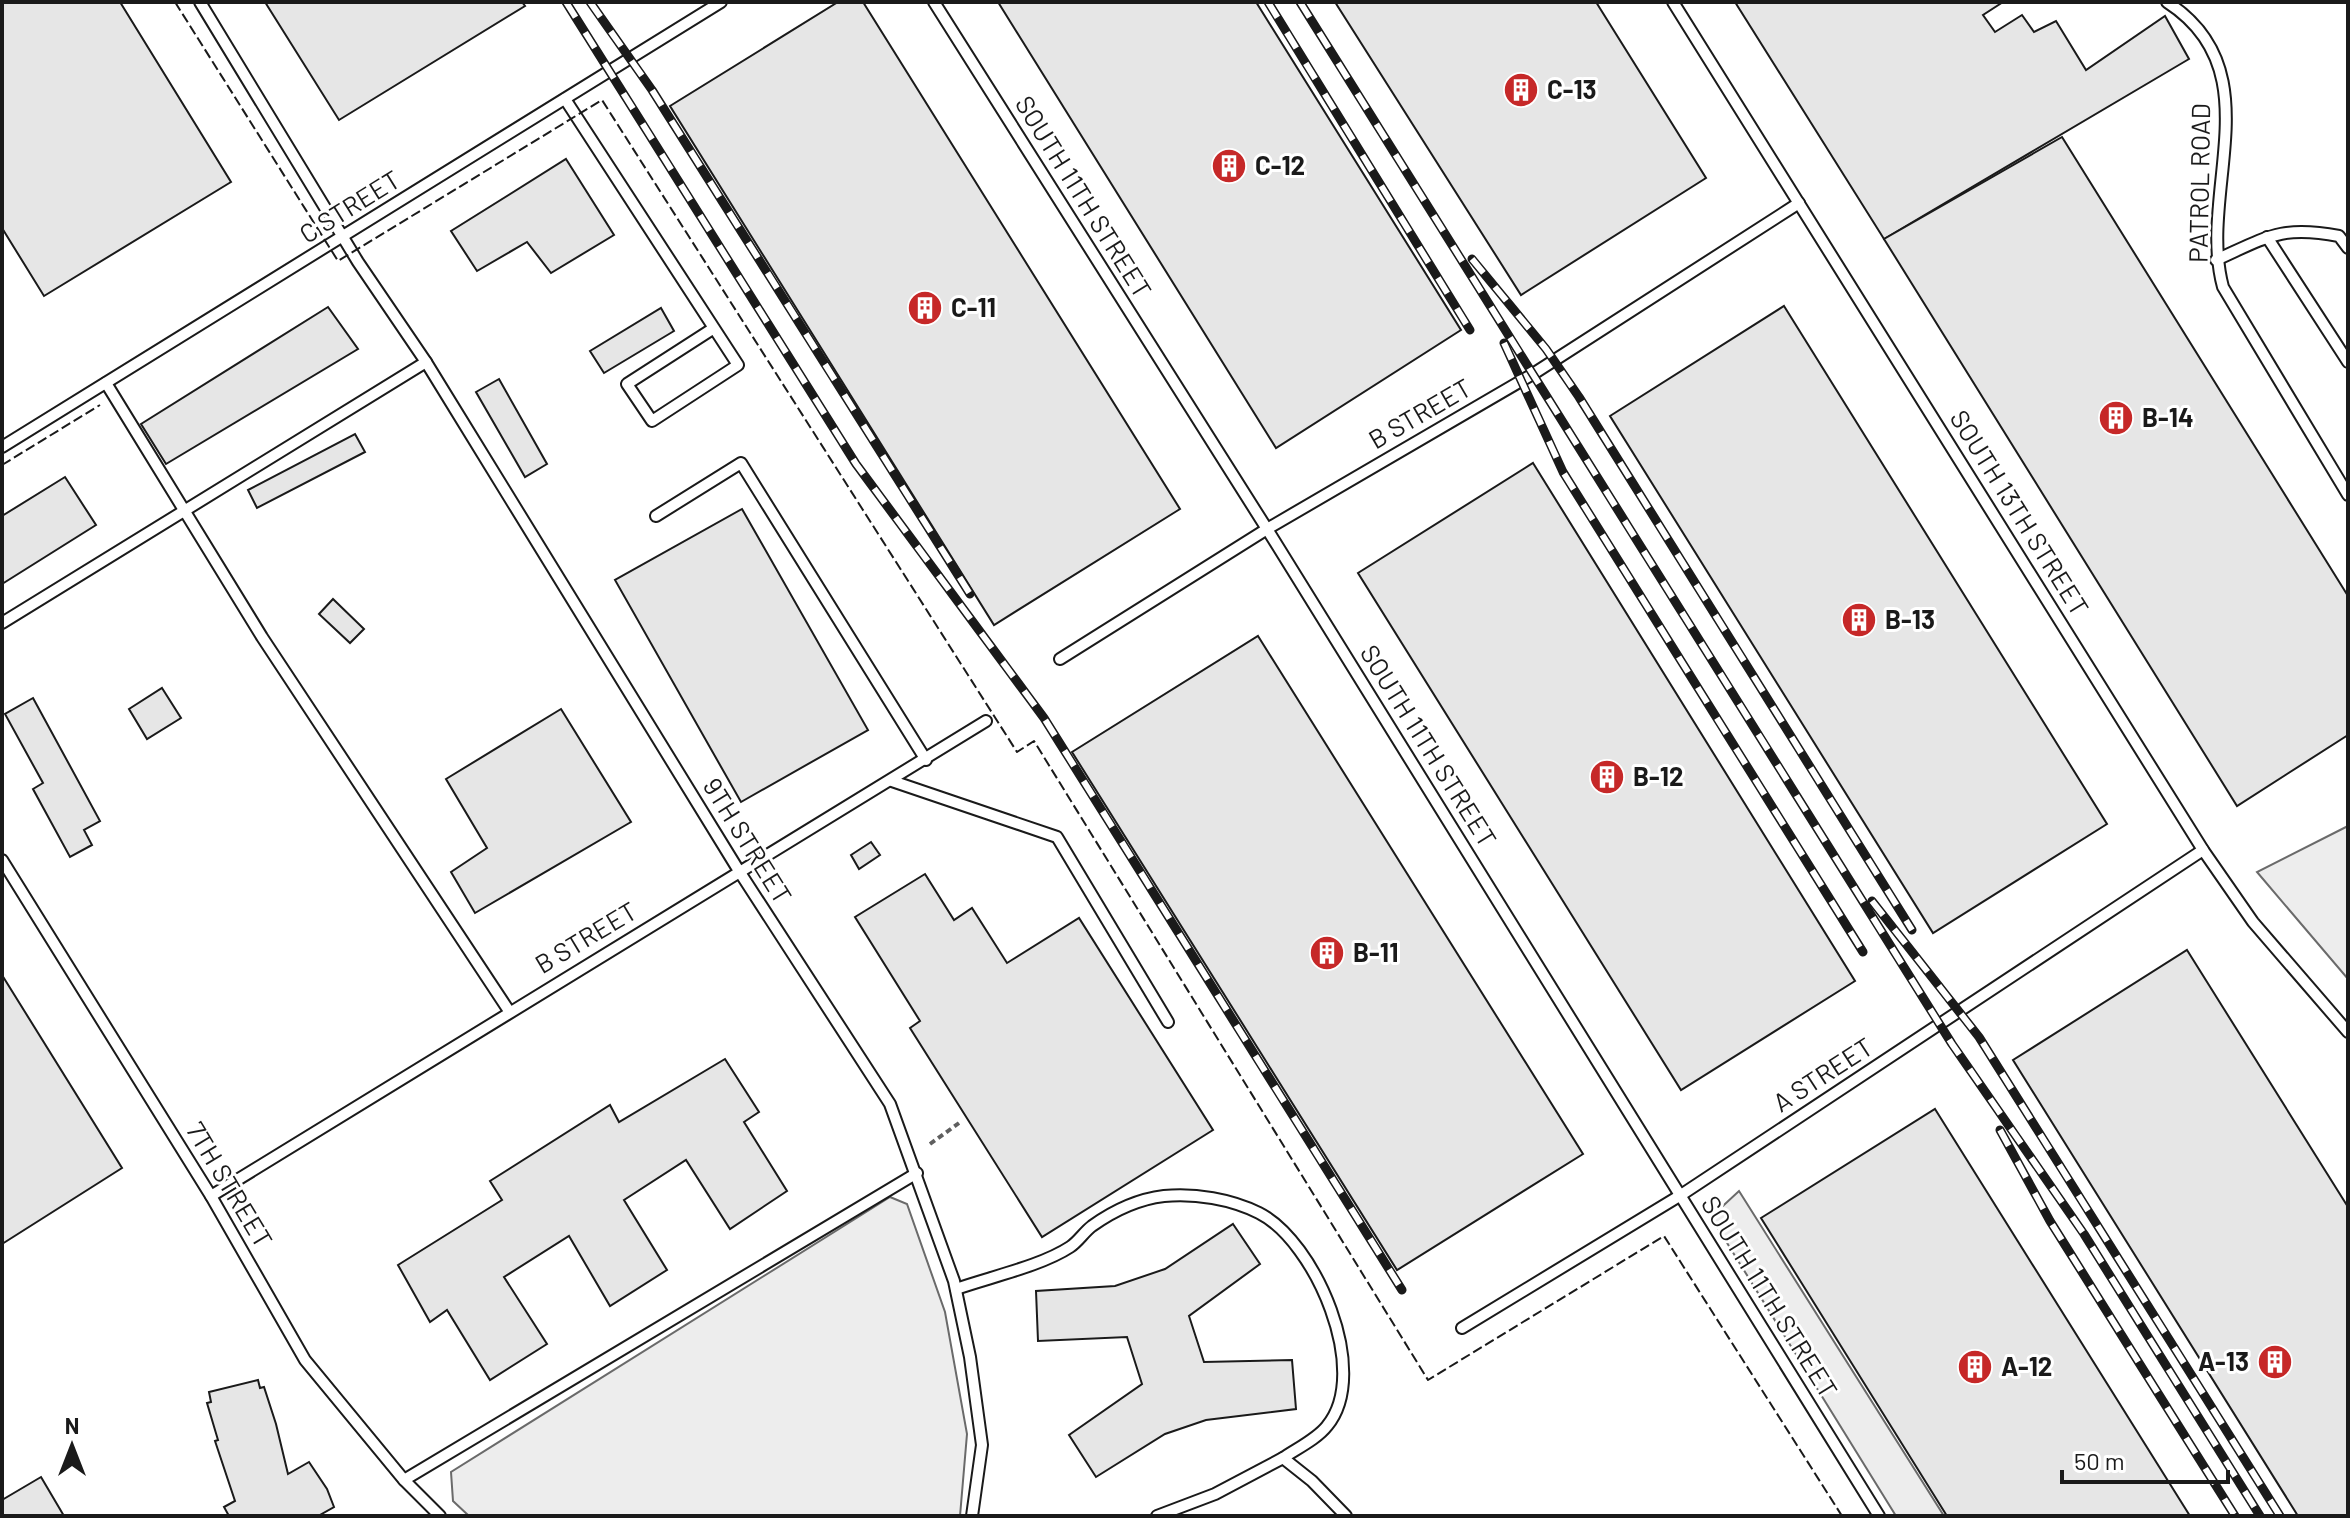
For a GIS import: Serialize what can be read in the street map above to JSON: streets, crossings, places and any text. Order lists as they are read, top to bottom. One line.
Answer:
{"streets":{"lane":["PATROL ROAD","SOUTH 11TH STREET","C STREET","B STREET","SOUTH 13TH STREET","9TH STREET","A STREET","7TH STREET"]},"crossings":[["SOUTH 11TH STREET","B STREET"],["SOUTH 11TH STREET","A STREET"],["C STREET","9TH STREET"],["B STREET","SOUTH 13TH STREET"],["B STREET","9TH STREET"],["B STREET","7TH STREET"],["SOUTH 13TH STREET","A STREET"]],"places":{"building":["C-13","C-12","C-11","B-14","B-13","B-12","B-11","A-13","A-12"]},"scale_bar":"50 m","north":"top"}
